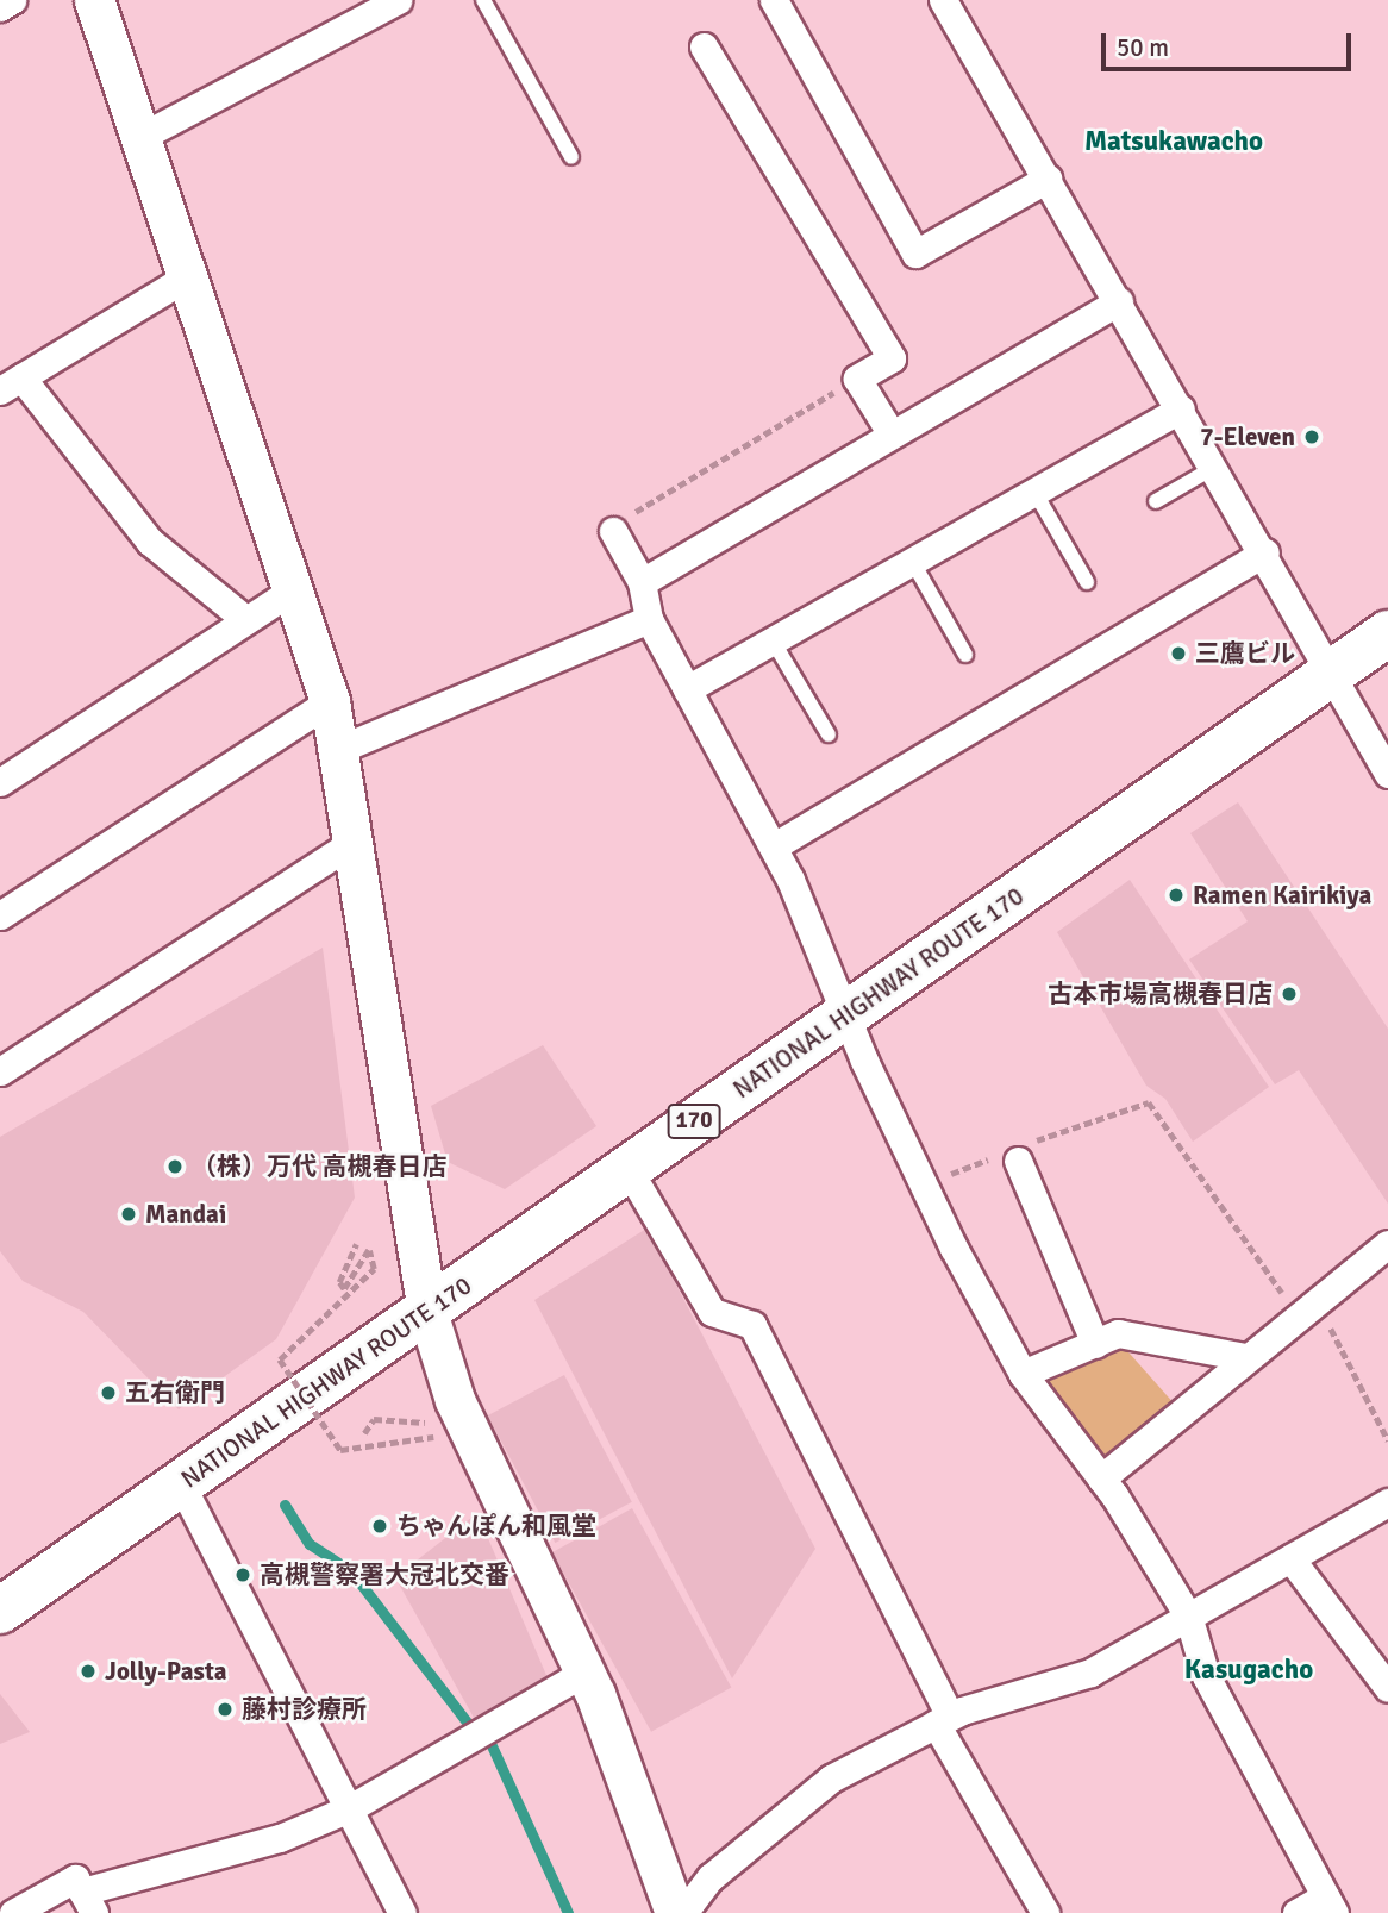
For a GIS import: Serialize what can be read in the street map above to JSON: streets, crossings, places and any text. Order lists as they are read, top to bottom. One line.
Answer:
{"streets":{"highway":["NATIONAL HIGHWAY ROUTE 170","170"]},"districts":["Matsukawacho","Kasugacho"],"places":["7-Eleven","三鷹ビル","Ramen Kairikiya","古本市場高槻春日店","（株）万代 高槻春日店","Mandai","五右衛門","ちゃんぽん和風堂","高槻警察署大冠北交番","Jolly-Pasta","藤村診療所"],"scale_bar":"50 m"}
